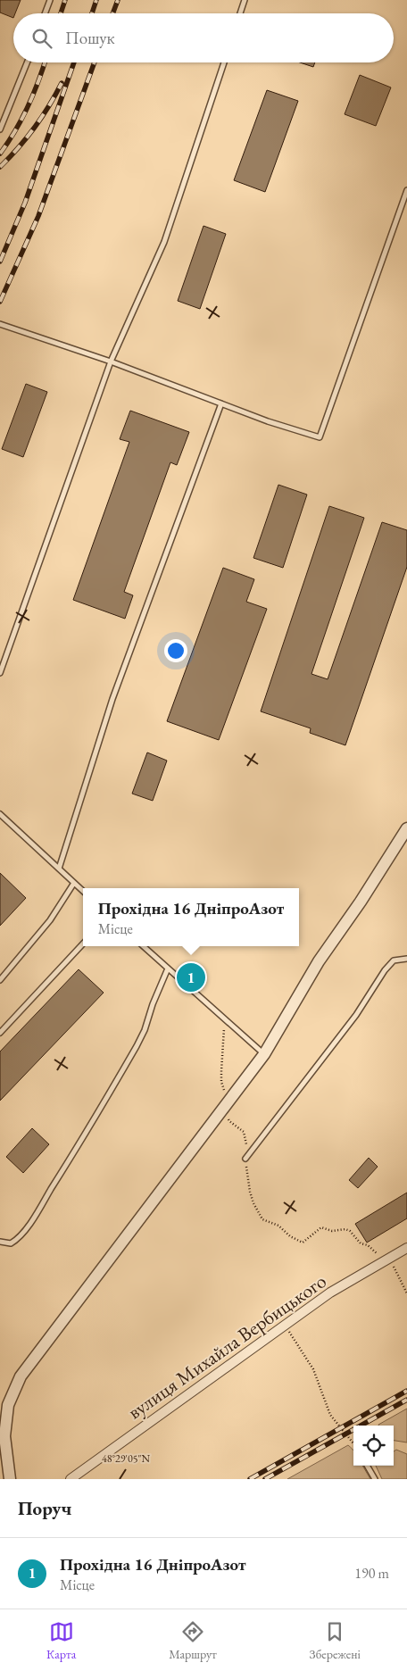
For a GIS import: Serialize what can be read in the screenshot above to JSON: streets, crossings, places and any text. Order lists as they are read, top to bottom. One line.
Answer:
{"streets":{"street":["вулиця Михайла Вербицького"]},"page":{"search":"Пошук","popup":["Прохідна 16 ДніпроАзот","Місце"],"pins":"1","heading":"Поруч","list":[{"mark":"1","name":"Прохідна 16 ДніпроАзот","note":"Місце","value":"190 m"}],"nav":["Карта","Маршрут","Збережені"]},"coordinates":["48°29'05\"N"]}
